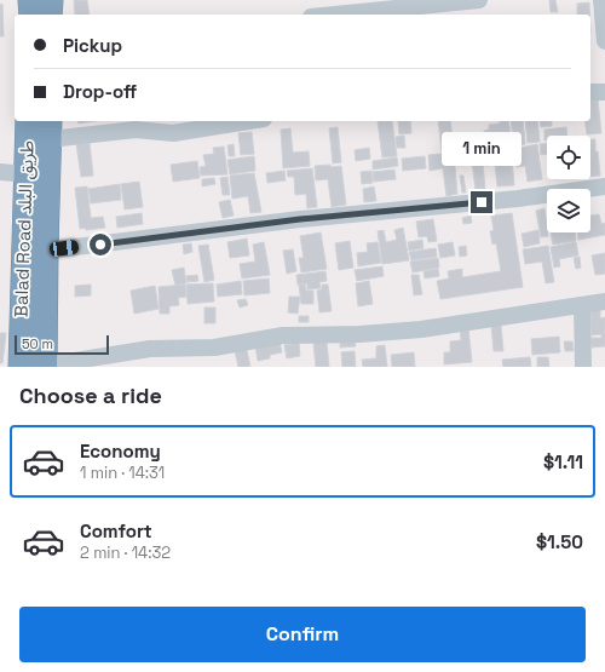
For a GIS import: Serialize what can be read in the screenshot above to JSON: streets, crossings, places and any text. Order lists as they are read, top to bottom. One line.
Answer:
{"streets":{"highway":["Balad Road طريق البلد"]},"scale_bar":"50 m","page":{"banner":["Pickup","Drop-off"],"bubble":"1 min","scale":"50 m","heading":"Choose a ride","list":[{"name":"Economy","note":"1 min · 14:31","value":"$1.11"},{"name":"Comfort","note":"2 min · 14:32","value":"$1.50"}],"buttons":"Confirm"}}
